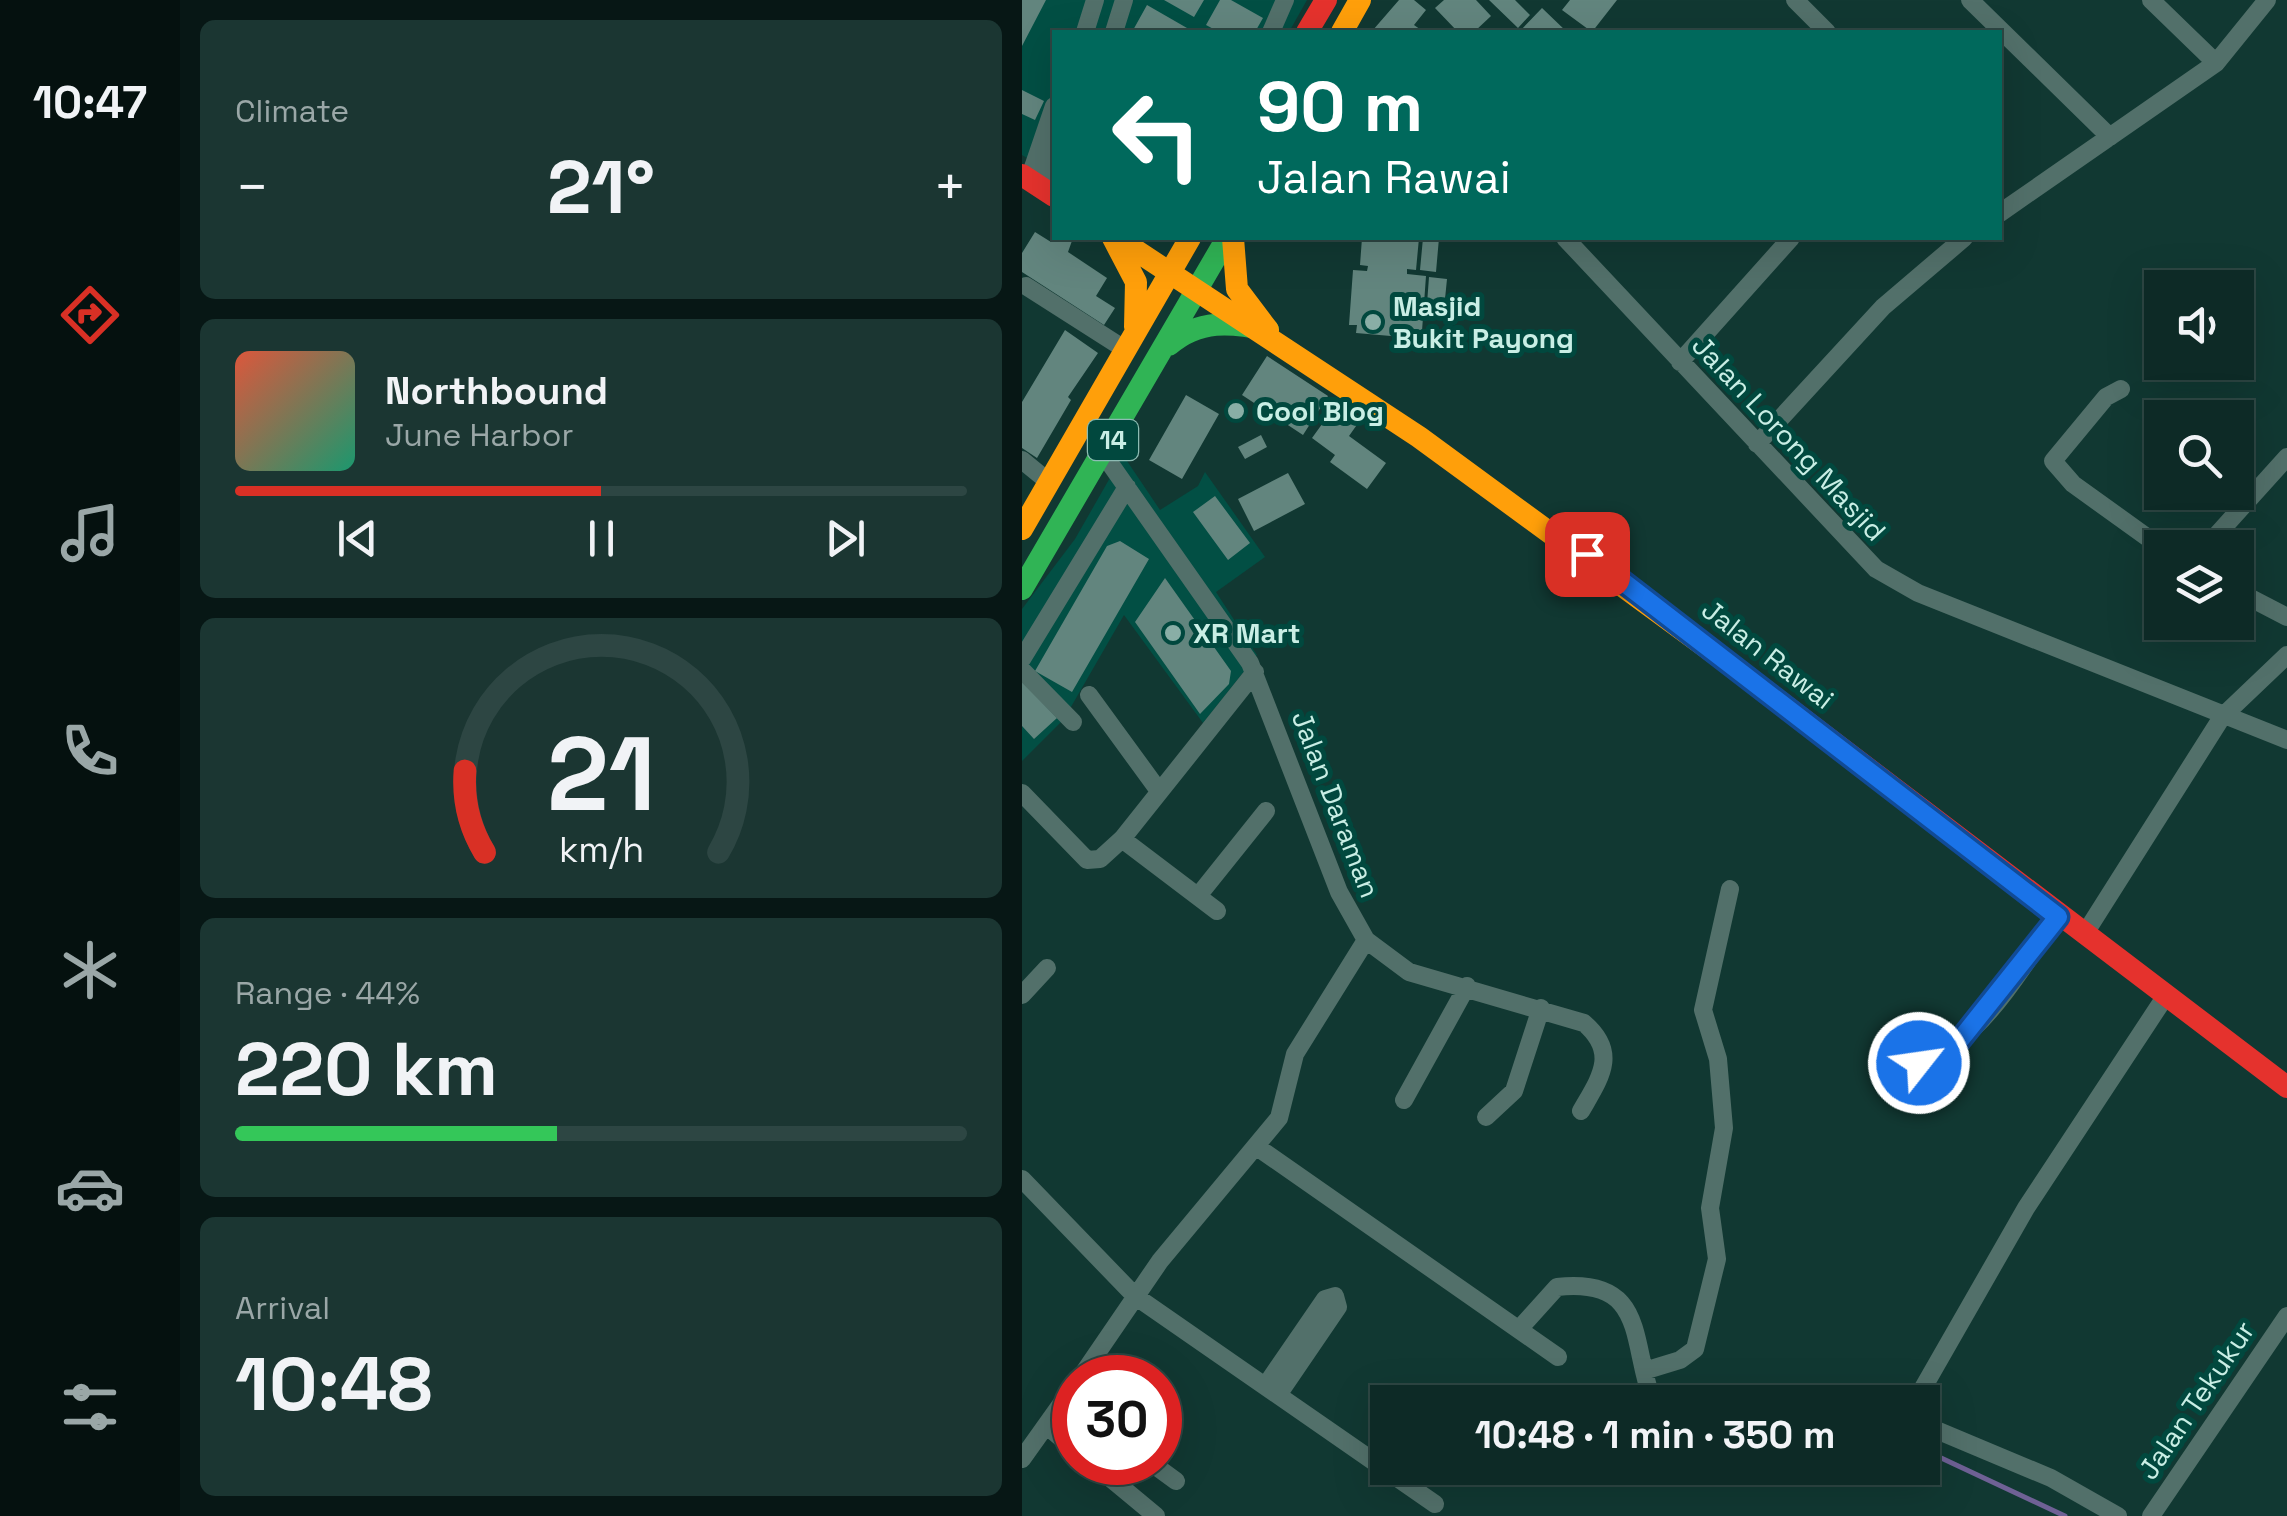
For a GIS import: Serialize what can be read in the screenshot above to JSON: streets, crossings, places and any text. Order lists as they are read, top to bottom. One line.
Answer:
{"streets":{"main road":["14","Jalan Rawai"],"street":["Jalan Lorong Masjid","Jalan Daraman","Jalan Tekukur"]},"crossings":[["14","Jalan Rawai"],["14","Jalan Daraman"]],"places":["Masjid Bukit Payong","Cool Blog","XR Mart"],"page":{"tabs":"10:47","tile":["Climate",["Range · 44%","220 km"],["Arrival","10:48"]],"turn":["90 m","Jalan Rawai"],"heat":["−","21°","+"],"song":["Northbound","June Harbor"],"limit":"30","trip":"10:48 · 1 min · 350 m","gauge":["21","km/h"]}}
